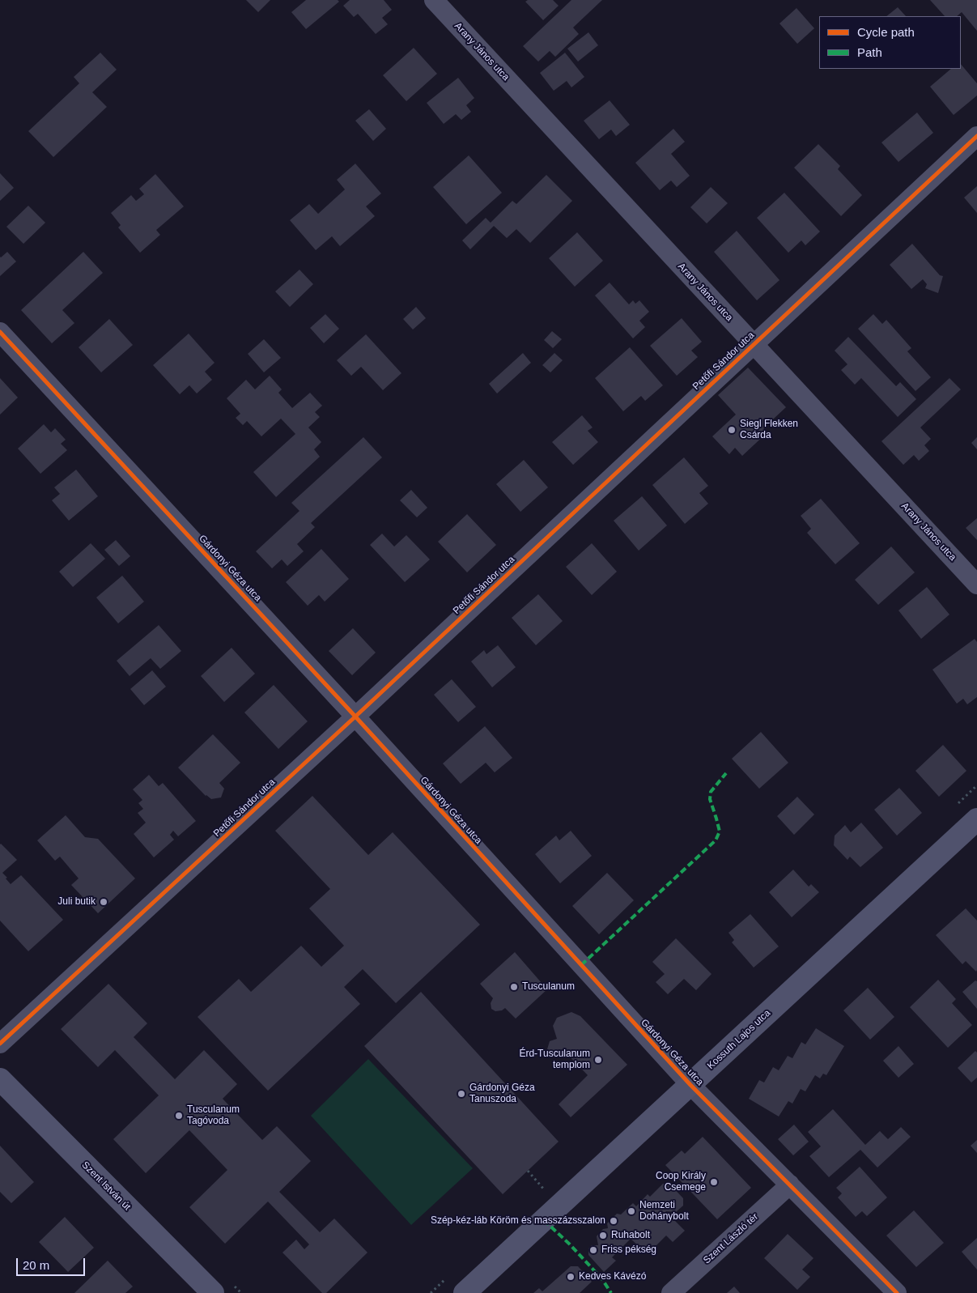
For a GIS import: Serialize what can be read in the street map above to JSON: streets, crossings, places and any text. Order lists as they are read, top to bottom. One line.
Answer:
{"streets":{"street":["Arany János utca","Petőfi Sándor utca","Gárdonyi Géza utca","Kossuth Lajos utca","Szent István út","Szent László tér"]},"crossings":[["Arany János utca","Petőfi Sándor utca"],["Petőfi Sándor utca","Gárdonyi Géza utca"],["Gárdonyi Géza utca","Kossuth Lajos utca"],["Gárdonyi Géza utca","Szent László tér"]],"places":["Siegl Flekken Csárda","Juli butik","Tusculanum","Érd-Tusculanum templom","Gárdonyi Géza Tanuszoda","Tusculanum Tagóvoda","Coop Király Csemege","Nemzeti Dohánybolt","Szép-kéz-láb Köröm és masszázsszalon","Ruhabolt","Friss pékség","Kedves Kávézó"],"legend":["Cycle path","Path"],"scale_bar":"20 m"}
